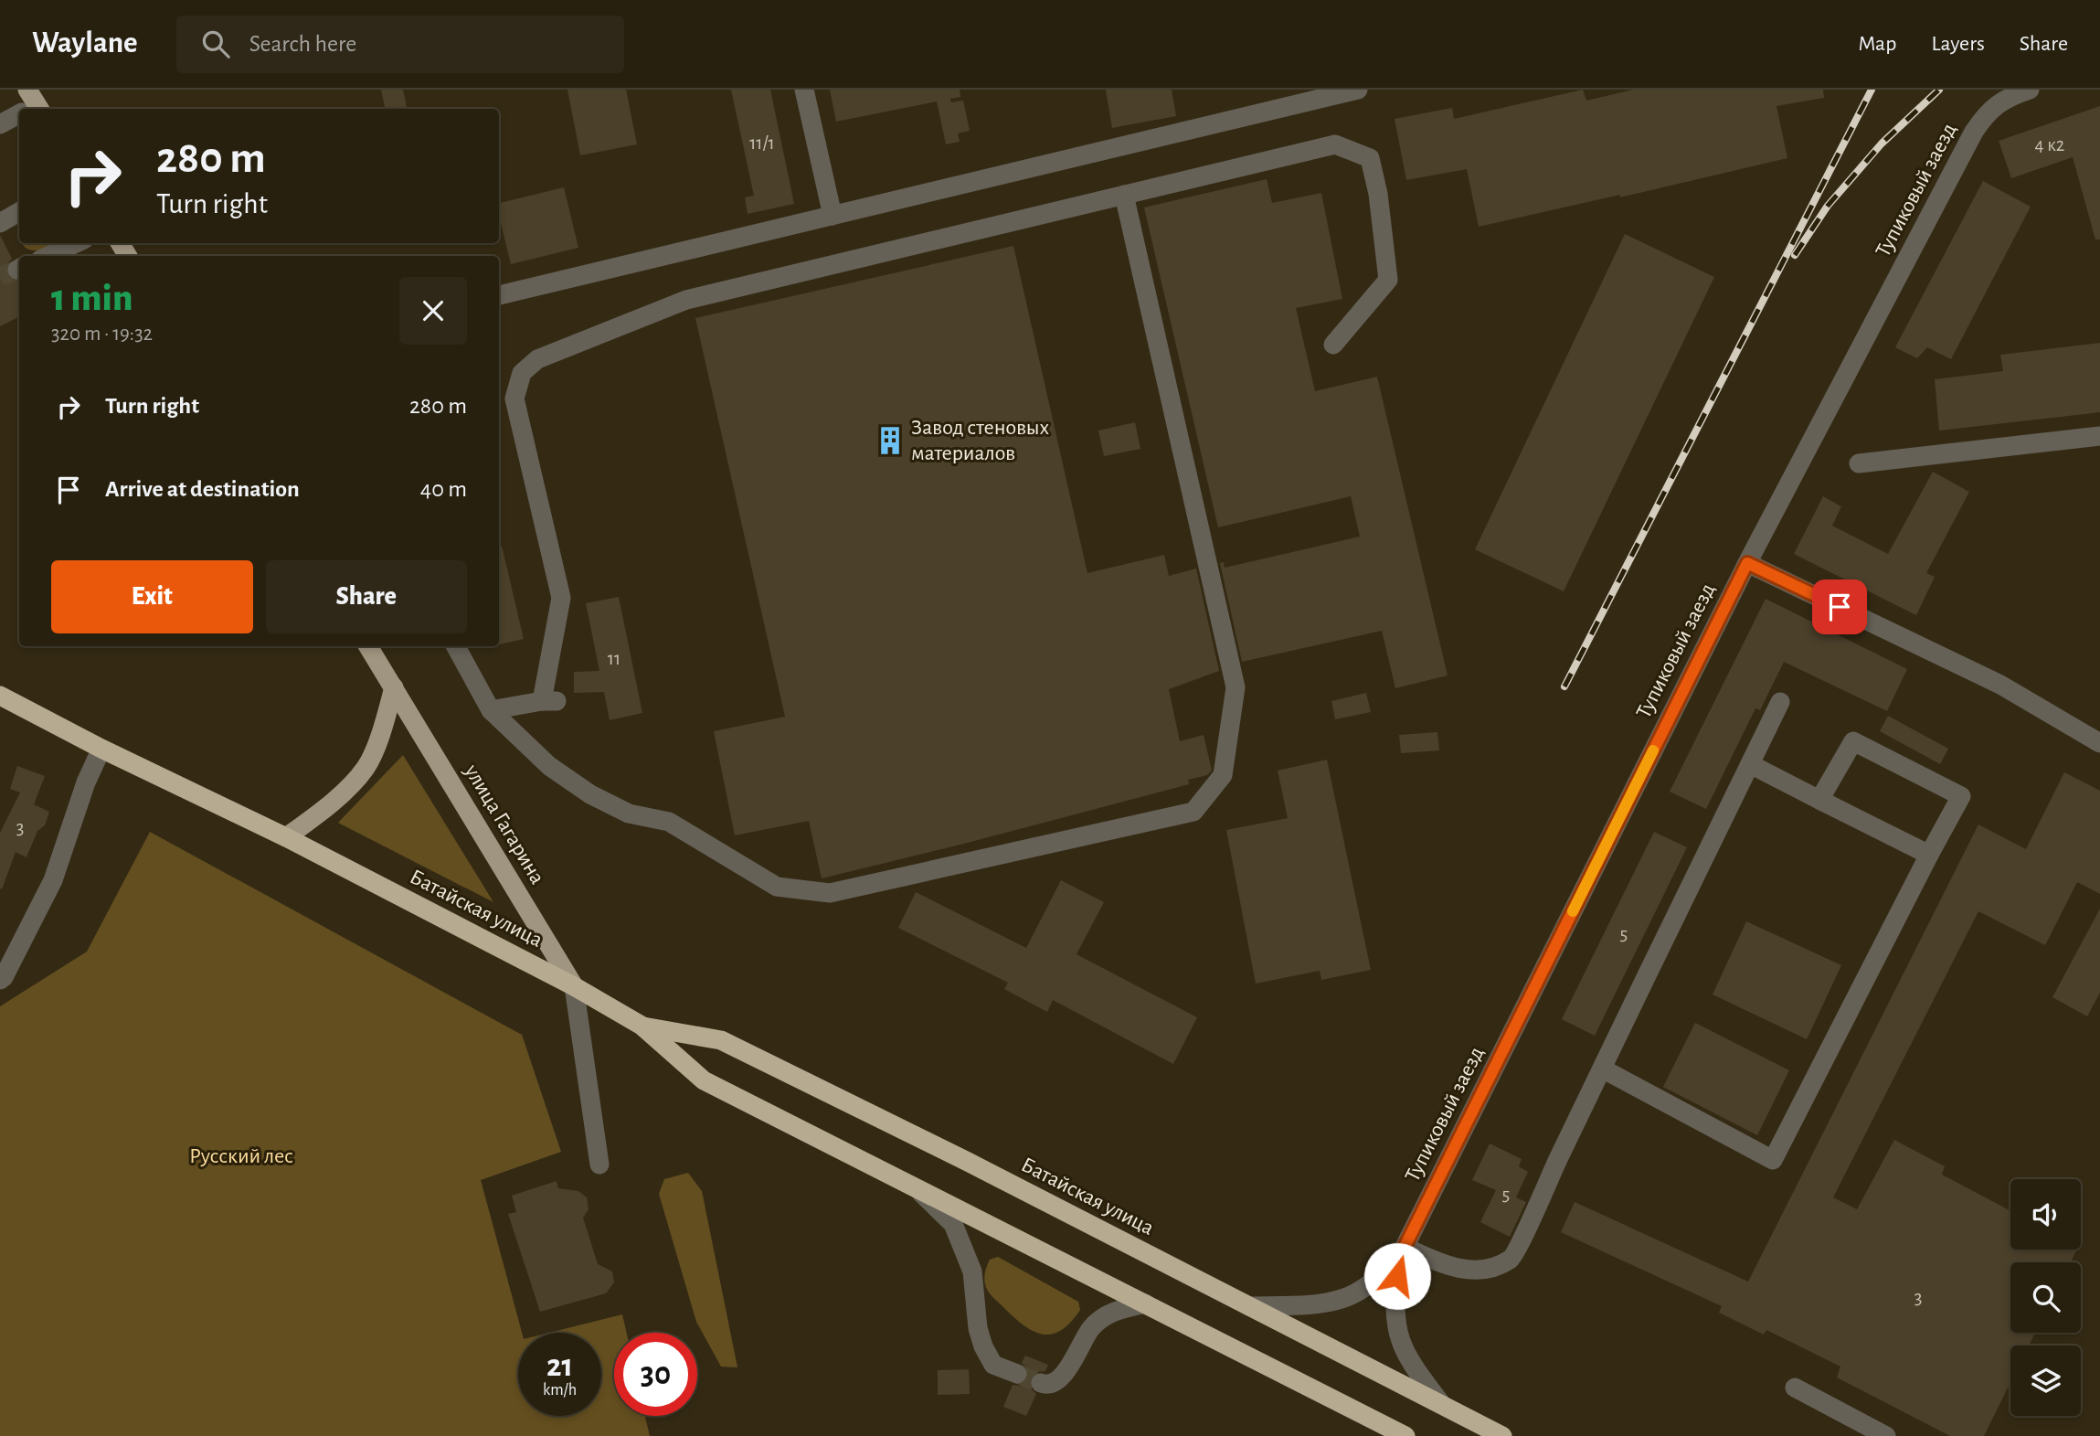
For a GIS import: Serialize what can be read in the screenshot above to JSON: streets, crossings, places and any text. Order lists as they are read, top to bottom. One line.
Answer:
{"streets":{"highway":["Батайская улица"],"main road":["улица Гагарина"],"street":["Тупиковый заезд"]},"crossings":[["улица Гагарина","Батайская улица"]],"parks":["Русский лес"],"places":{"building":["Завод стеновых материалов"]},"house_numbers":["11/1","4 к2","11","3","5","5","3"],"page":{"header":"Waylane","search":"Search here","nav":["Map","Layers","Share"],"turn":["280 m","Turn right"],"heading":["1 min","320 m · 19:32"],"list":[{"name":"Turn right","value":"280 m"},{"name":"Arrive at destination","value":"40 m"}],"buttons":["Exit","Share"],"speed":"21 km/h","limit":"30"}}
